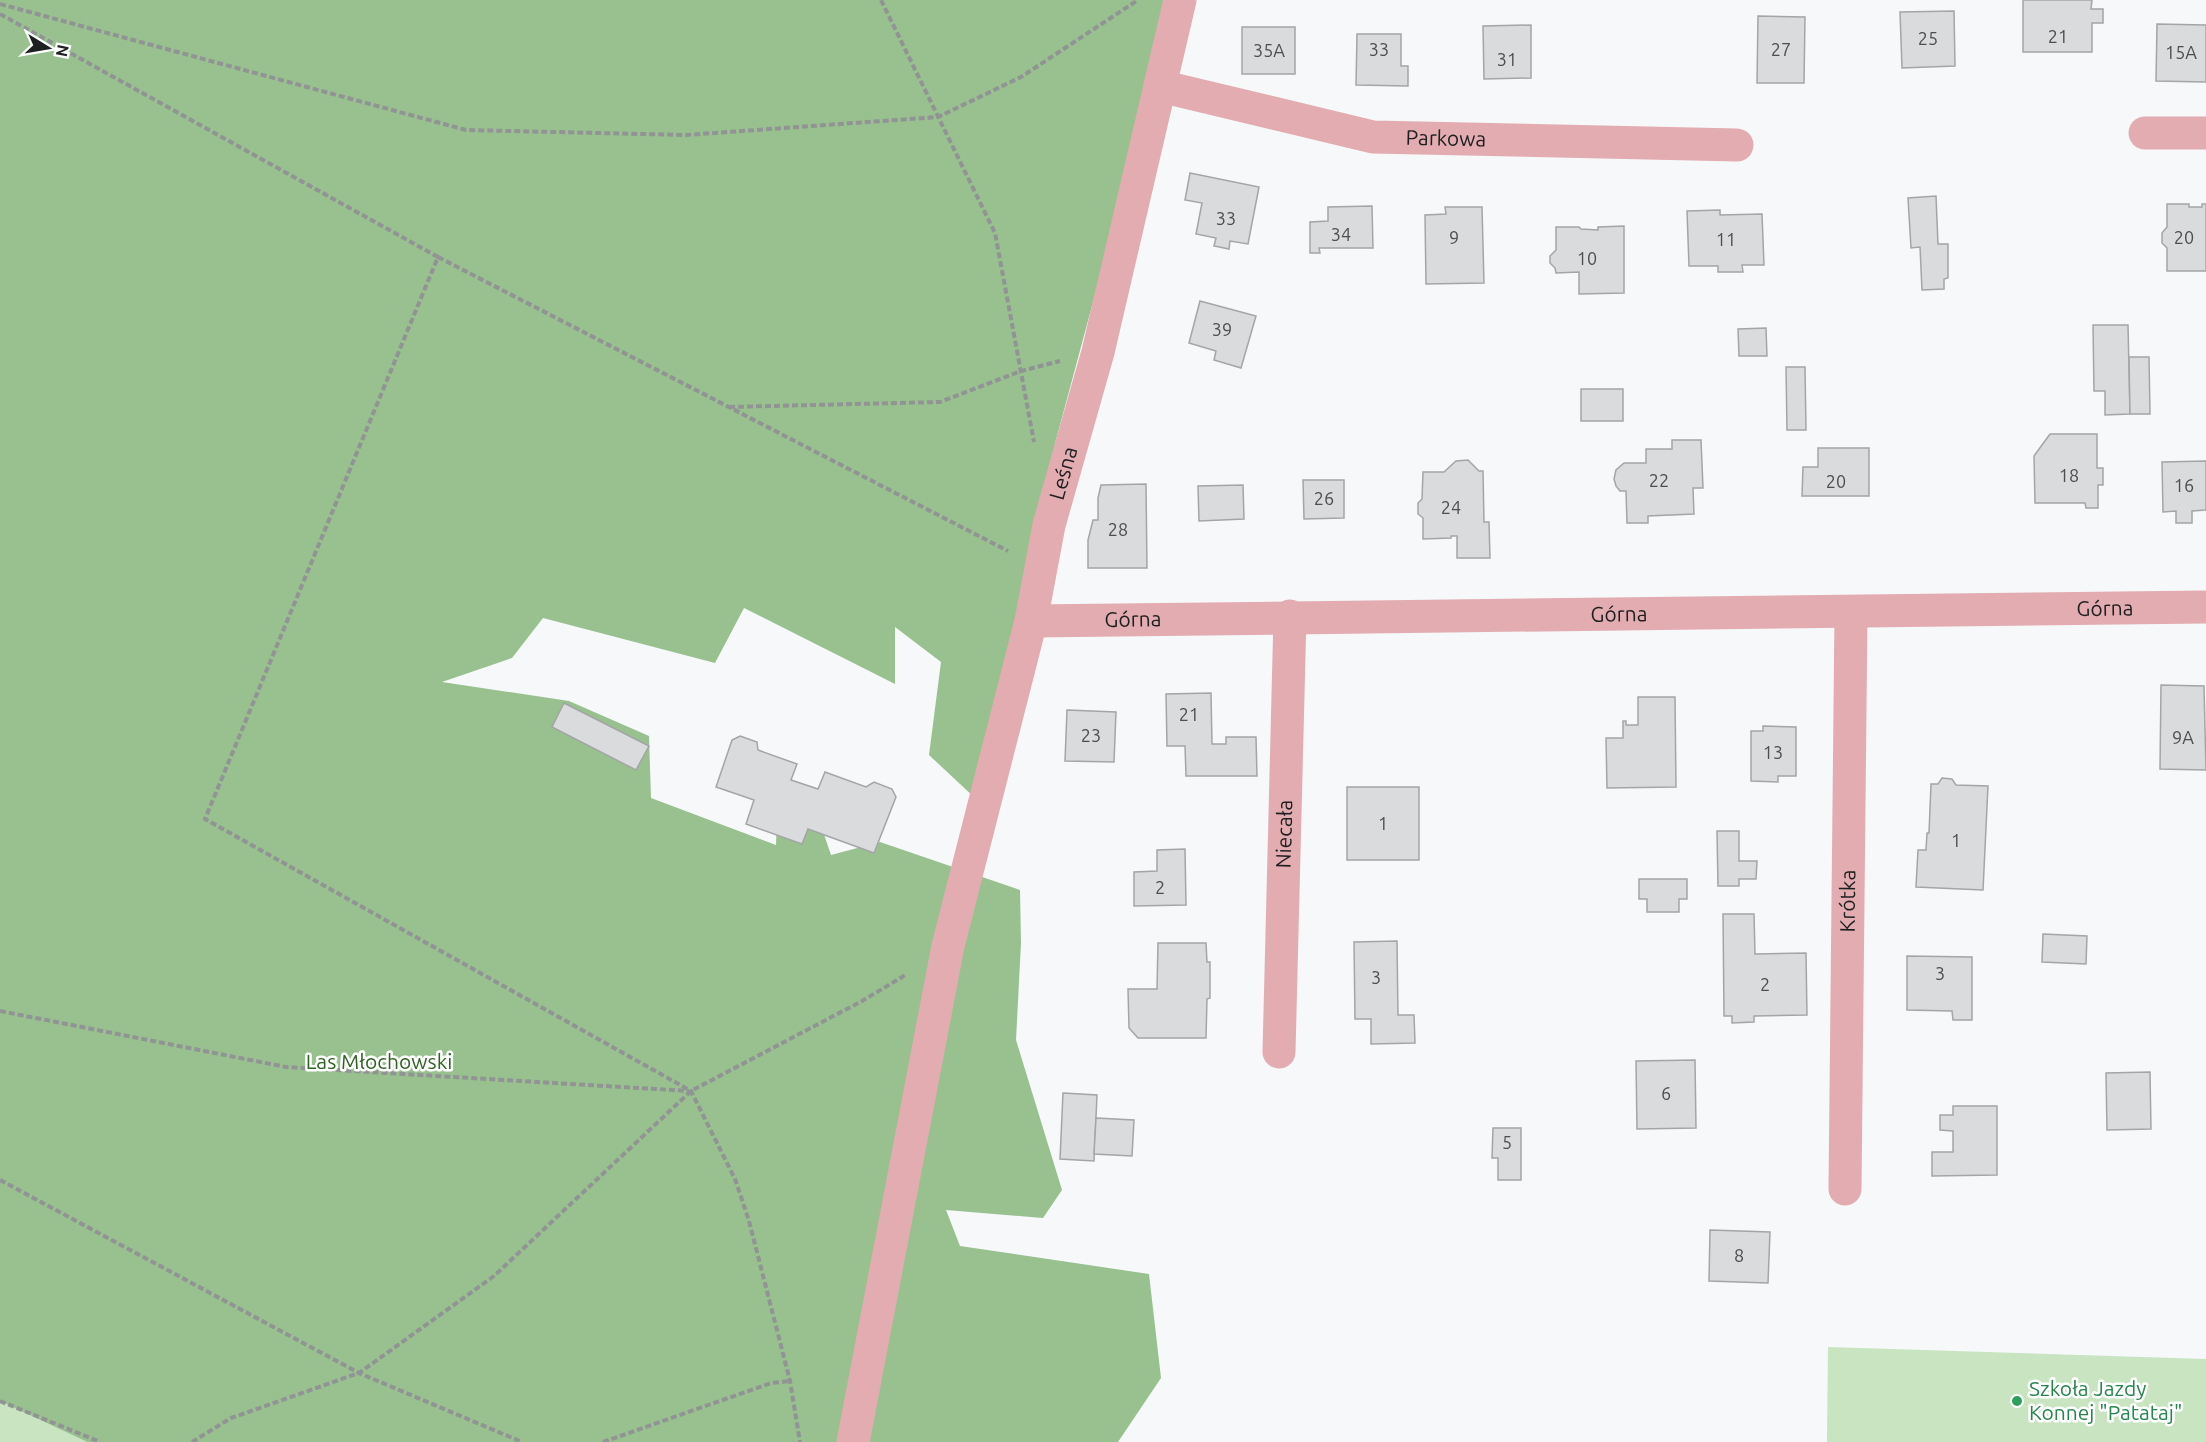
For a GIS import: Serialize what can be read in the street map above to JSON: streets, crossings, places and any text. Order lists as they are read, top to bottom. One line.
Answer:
{"streets":{"street":["Parkowa","Leśna","Górna","Niecała","Krótka"]},"crossings":[["Parkowa","Leśna"],["Leśna","Górna"],["Górna","Niecała"],["Górna","Krótka"]],"parks":["Las Młochowski"],"places":["Szkoła Jazdy Konnej \"Patataj\""],"house_numbers":["21","25","33","27","35A","15A","31","33","34","9","20","11","10","39","18","22","20","16","26","24","28","21","23","9A","13","1","1","2","3","3","2","6","5","8"],"north":"right"}
